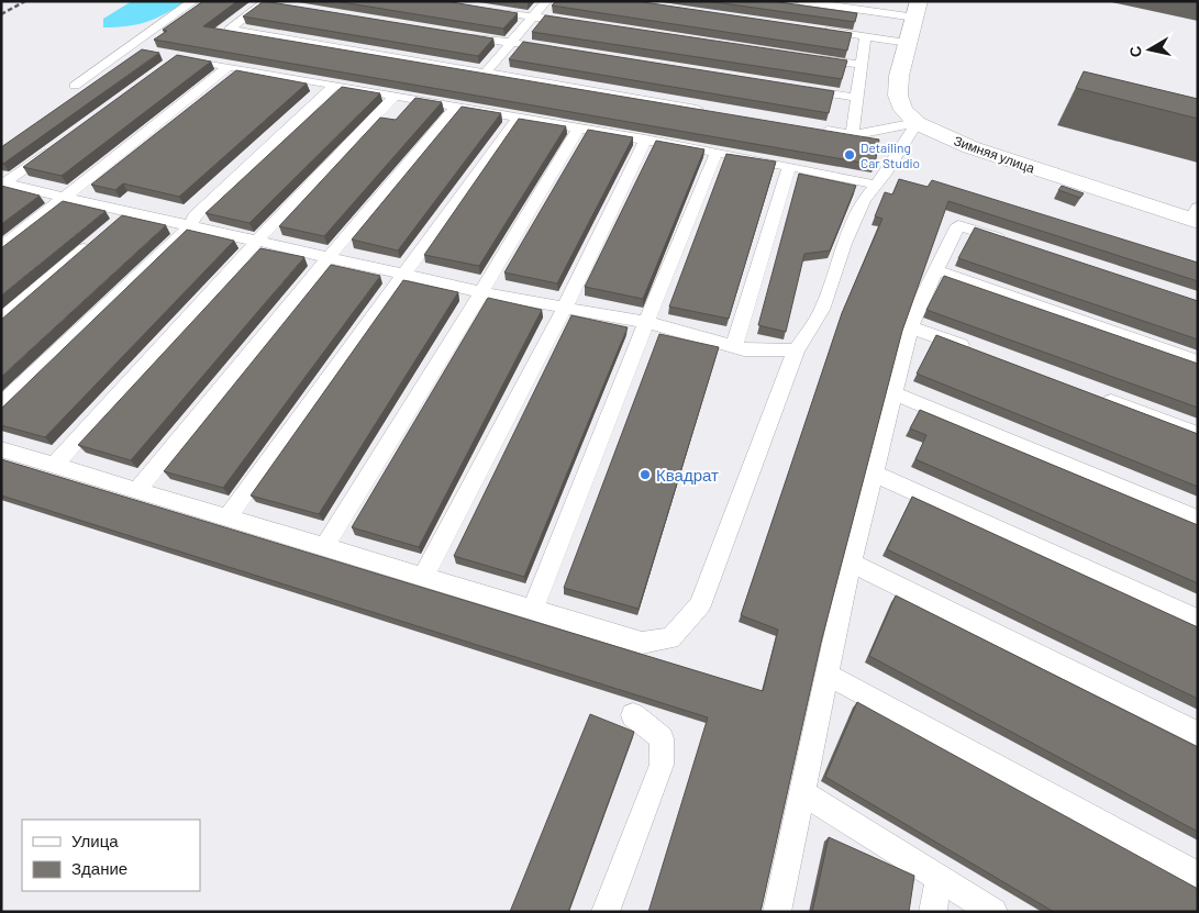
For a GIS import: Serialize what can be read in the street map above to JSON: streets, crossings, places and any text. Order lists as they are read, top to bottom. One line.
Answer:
{"streets":{"street":["Зимняя улица"]},"places":["Detailing Car Studio","Квадрат"],"legend":["Улица","Здание"],"north":"left"}
